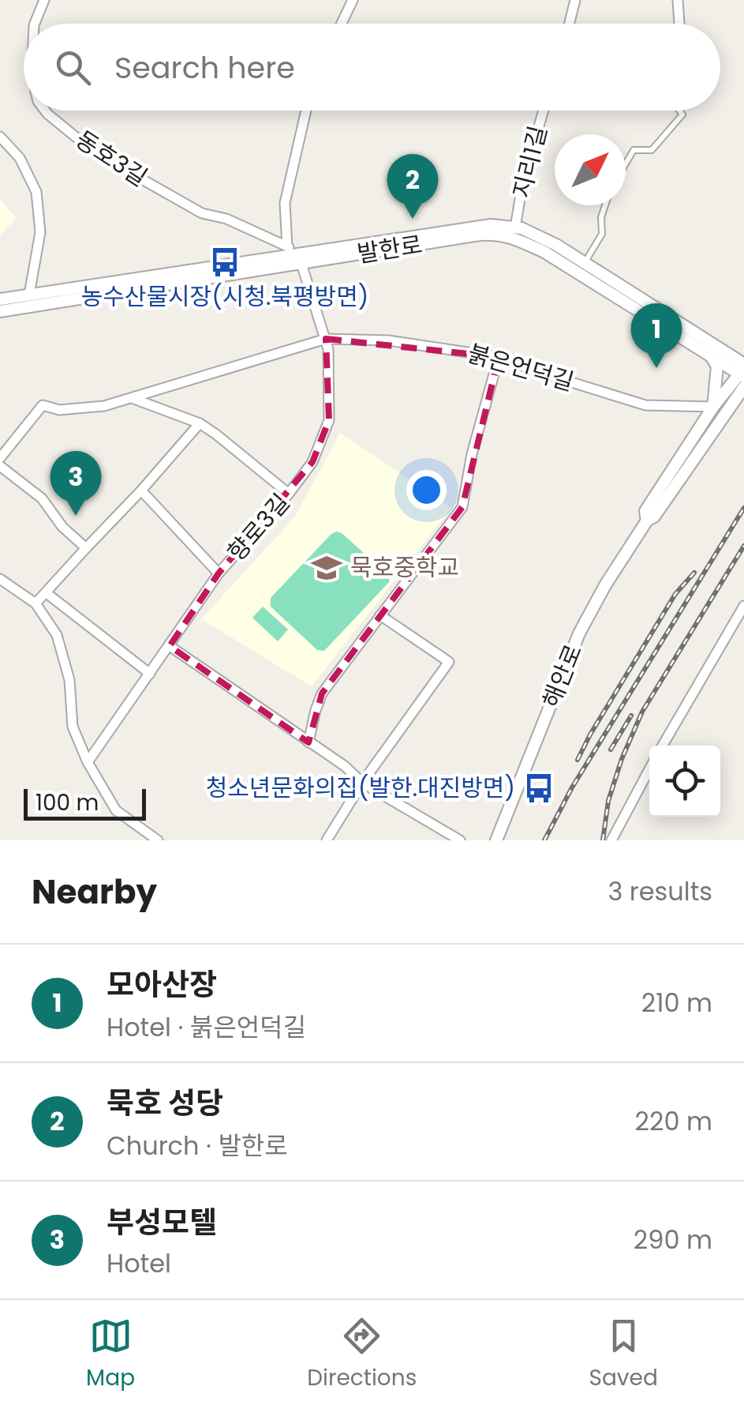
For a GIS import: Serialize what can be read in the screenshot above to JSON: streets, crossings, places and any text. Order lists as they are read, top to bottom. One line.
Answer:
{"streets":{"street":["동호3길","지리1길","발한로","붉은언덕길","향로3길","해안로"]},"crossings":[["동호3길","발한로"],["동호3길","향로3길"],["지리1길","발한로"],["발한로","향로3길"],["발한로","해안로"],["붉은언덕길","향로3길"],["붉은언덕길","해안로"]],"places":{"bus stop":["농수산물시장(시청.북평방면)","청소년문화의집(발한.대진방면)"],"school or university":["묵호중학교"]},"scale_bar":"100 m","north":"top right","page":{"search":"Search here","pins":["2","1","3"],"scale":"100 m","heading":["Nearby","3 results"],"list":[{"mark":"1","name":"모아산장","note":"Hotel · 붉은언덕길","value":"210 m"},{"mark":"2","name":"묵호 성당","note":"Church · 발한로","value":"220 m"},{"mark":"3","name":"부성모텔","note":"Hotel","value":"290 m"}],"nav":["Map","Directions","Saved"]}}
